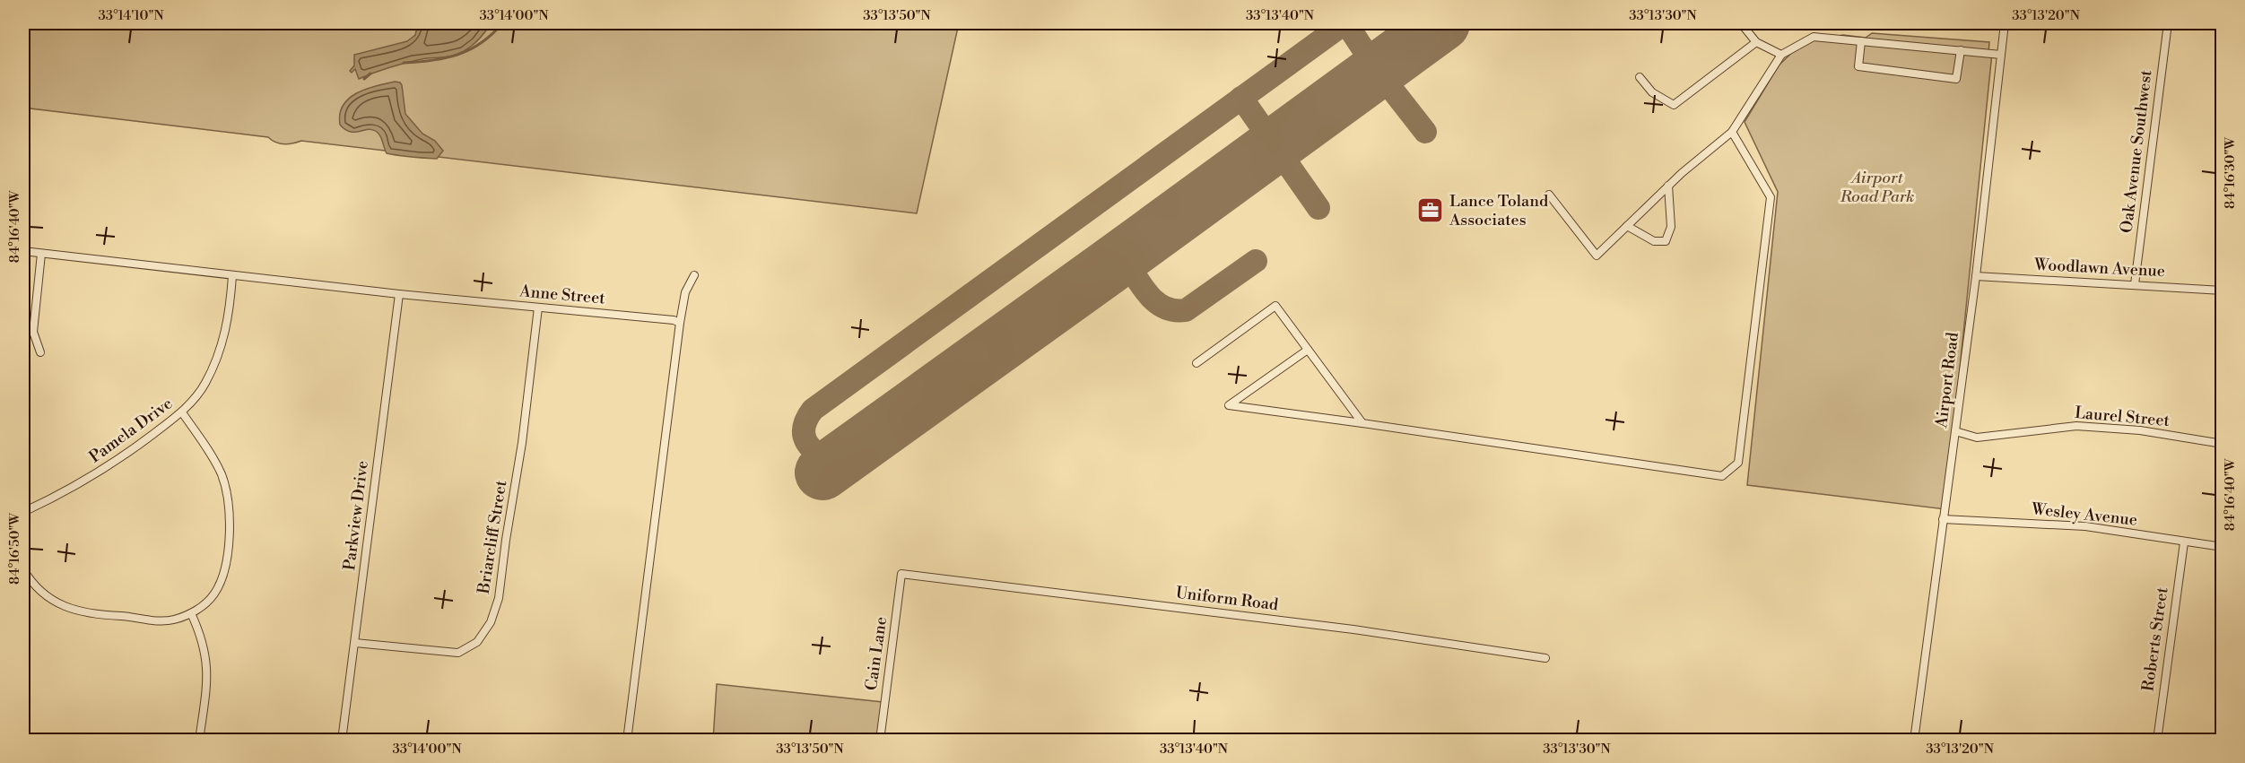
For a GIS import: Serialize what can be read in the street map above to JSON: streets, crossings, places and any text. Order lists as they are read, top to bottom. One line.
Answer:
{"streets":{"street":["Oak Avenue Southwest","Woodlawn Avenue","Anne Street","Airport Road","Laurel Street","Pamela Drive","Wesley Avenue","Parkview Drive","Briarcliff Street","Uniform Road","Roberts Street","Cain Lane"]},"crossings":[["Oak Avenue Southwest","Woodlawn Avenue"],["Woodlawn Avenue","Airport Road"],["Anne Street","Pamela Drive"],["Anne Street","Parkview Drive"],["Anne Street","Briarcliff Street"],["Airport Road","Laurel Street"],["Airport Road","Wesley Avenue"],["Wesley Avenue","Roberts Street"],["Parkview Drive","Briarcliff Street"],["Uniform Road","Cain Lane"]],"parks":["Airport Road Park"],"places":{"office":["Lance Toland Associates"]},"coordinates":["33°14'10\"N","33°14'00\"N","33°13'50\"N","33°13'40\"N","33°13'30\"N","33°13'20\"N","84°16'30\"W","84°16'40\"W","84°16'50\"W"]}
